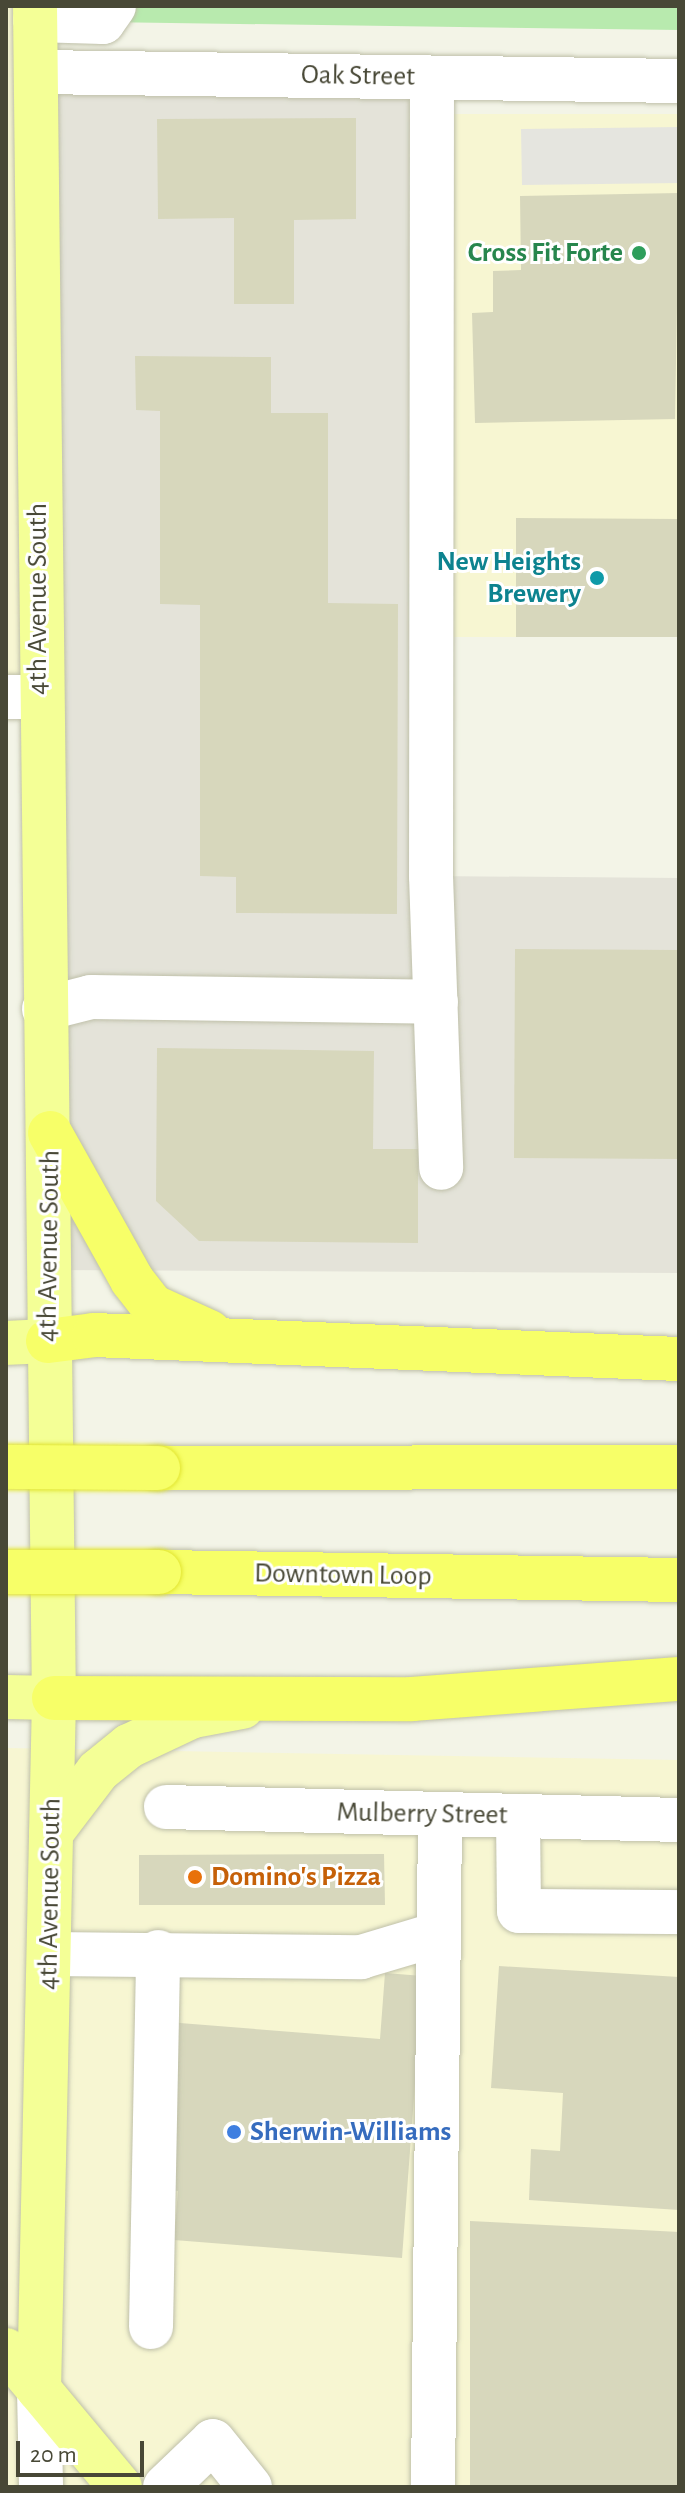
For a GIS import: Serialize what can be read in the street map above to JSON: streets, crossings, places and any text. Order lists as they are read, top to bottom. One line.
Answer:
{"streets":{"highway":["Downtown Loop"],"main road":["4th Avenue South"],"street":["Oak Street","Mulberry Street"]},"crossings":[["Oak Street","4th Avenue South"]],"places":["Cross Fit Forte","New Heights Brewery","Domino's Pizza","Sherwin-Williams"],"scale_bar":"20 m"}
